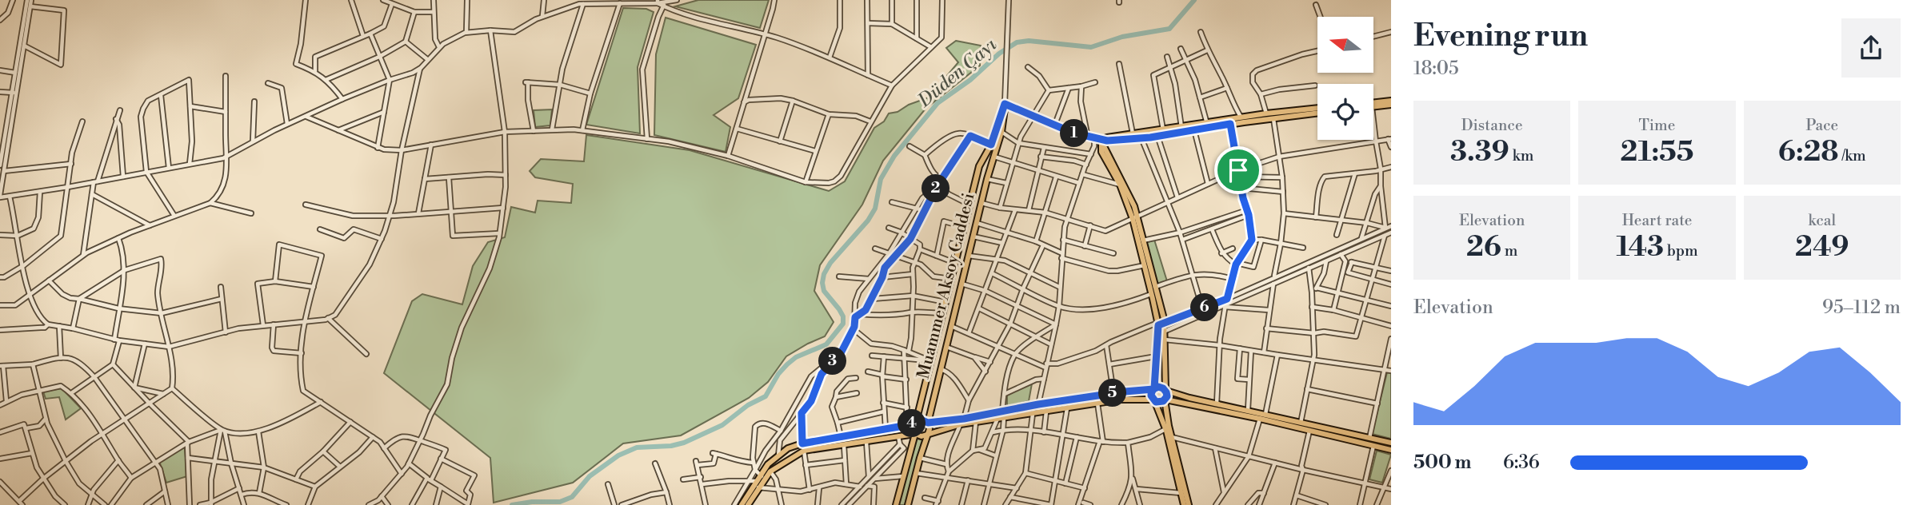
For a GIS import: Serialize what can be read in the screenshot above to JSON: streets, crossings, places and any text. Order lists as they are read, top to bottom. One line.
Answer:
{"streets":{"main road":["Muammer Aksoy Caddesi"]},"water":["Düden Çayı"],"north":"left","page":{"heading":["Evening run","18:05"],"stats":[["Distance","3.39 km"],["Time","21:55"],["Pace","6:28 /km"],["Elevation","26 m"],["Heart rate","143 bpm"],["kcal","249"]],"pins":["1","2","6","3","5","4"],"chart":["Elevation","95–112 m"],"list":[{"name":"500 m","note":"6:36"}]}}
